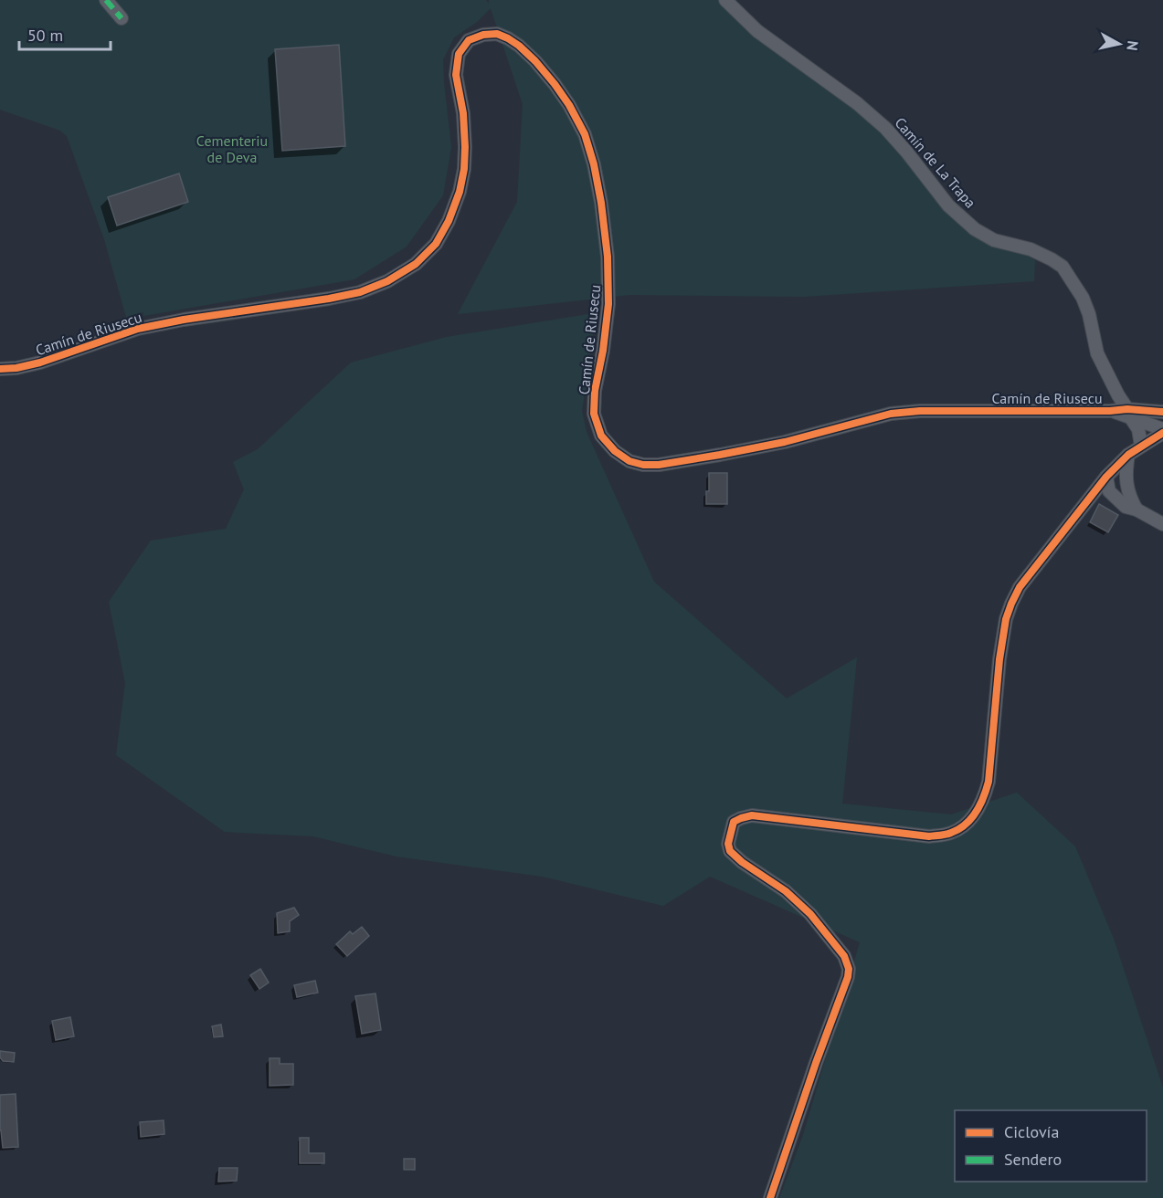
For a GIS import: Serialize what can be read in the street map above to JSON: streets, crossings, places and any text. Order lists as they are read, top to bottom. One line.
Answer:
{"streets":{"street":["Camín de La Trapa","Camín de Riusecu"]},"crossings":[["Camín de La Trapa","Camín de Riusecu"]],"parks":["Cementeriu de Deva"],"legend":["Ciclovía","Sendero"],"scale_bar":"50 m","north":"right"}
